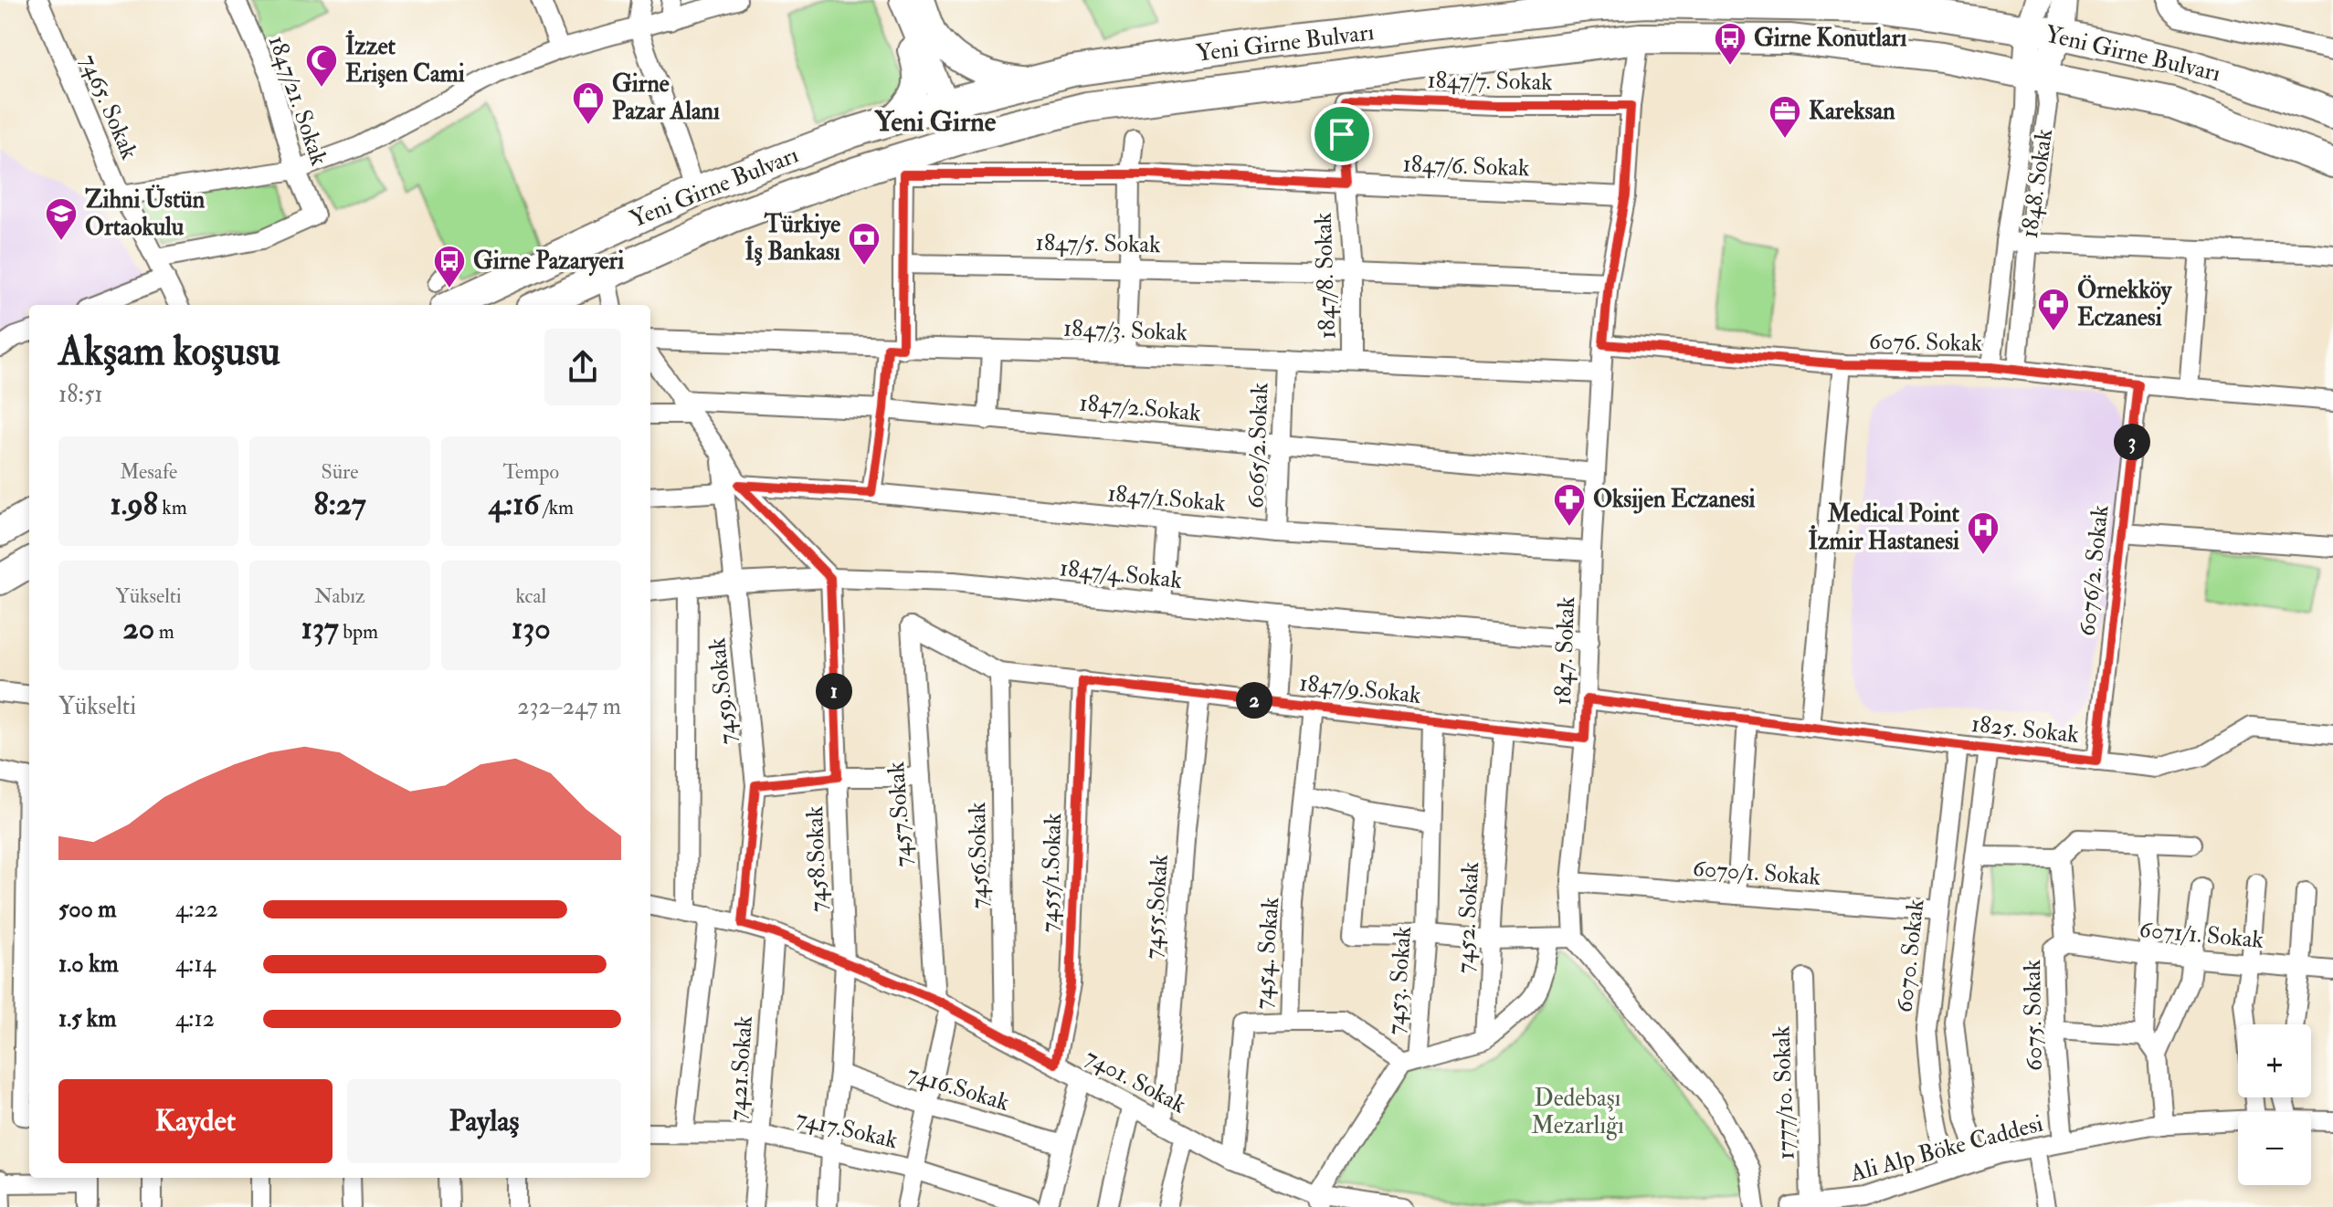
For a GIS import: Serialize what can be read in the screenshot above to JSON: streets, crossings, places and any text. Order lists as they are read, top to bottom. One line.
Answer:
{"streets":{"main road":["Yeni Girne Bulvarı","1848. Sokak"],"street":["1847/7. Sokak","1847/21. Sokak","7465. Sokak","1847/6. Sokak","1847/5. Sokak","1847/8. Sokak","1847/3. Sokak","6076. Sokak","1847/2.Sokak","6065/2.Sokak","1847/1.Sokak","6076/2. Sokak","1847/4.Sokak","1847. Sokak","1847/9.Sokak","7459.Sokak","1825. Sokak","7457.Sokak","7456.Sokak","7458.Sokak","7455/1.Sokak","6070/1. Sokak","7455.Sokak","7452. Sokak","6071/1. Sokak","7454. Sokak","6070. Sokak","7453. Sokak","6075. Sokak","7421.Sokak","7401. Sokak","7416.Sokak","1777/10. Sokak","7417.Sokak","Ali Alp Böke Caddesi"]},"crossings":[["Yeni Girne Bulvarı","1848. Sokak"],["Yeni Girne Bulvarı","1847. Sokak"],["1847/7. Sokak","1847/8. Sokak"],["1847/7. Sokak","1847. Sokak"],["1847/21. Sokak","7465. Sokak"],["1847/6. Sokak","1847/8. Sokak"],["1847/6. Sokak","1847. Sokak"],["1848. Sokak","6076. Sokak"],["1847/5. Sokak","1847/8. Sokak"],["1847/5. Sokak","1847. Sokak"],["1847/8. Sokak","1847/3. Sokak"],["1847/3. Sokak","6065/2.Sokak"],["1847/3. Sokak","1847. Sokak"],["6076. Sokak","6076/2. Sokak"],["6076. Sokak","1847. Sokak"],["1847/2.Sokak","6065/2.Sokak"],["1847/2.Sokak","1847. Sokak"],["1847/2.Sokak","7459.Sokak"],["6065/2.Sokak","1847/1.Sokak"],["1847/1.Sokak","1847. Sokak"],["1847/1.Sokak","7459.Sokak"],["6076/2. Sokak","1825. Sokak"],["1847/4.Sokak","1847. Sokak"],["1847/4.Sokak","7459.Sokak"],["1847/4.Sokak","7458.Sokak"],["1847. Sokak","1847/9.Sokak"],["1847. Sokak","1825. Sokak"],["1847. Sokak","6070/1. Sokak"],["1847/9.Sokak","7457.Sokak"],["1847/9.Sokak","7456.Sokak"],["1847/9.Sokak","7455/1.Sokak"],["1847/9.Sokak","7455.Sokak"],["1847/9.Sokak","7452. Sokak"],["1847/9.Sokak","7454. Sokak"],["1847/9.Sokak","7453. Sokak"],["7459.Sokak","7401. Sokak"],["1825. Sokak","6070. Sokak"],["7457.Sokak","7456.Sokak"],["7457.Sokak","7401. Sokak"],["7457.Sokak","7416.Sokak"],["7457.Sokak","7417.Sokak"],["7456.Sokak","7401. Sokak"],["7458.Sokak","7401. Sokak"],["7458.Sokak","7416.Sokak"],["7458.Sokak","7417.Sokak"],["7455/1.Sokak","7401. Sokak"],["6070/1. Sokak","6070. Sokak"],["7455.Sokak","7401. Sokak"],["6071/1. Sokak","6075. Sokak"],["7454. Sokak","7401. Sokak"],["6070. Sokak","Ali Alp Böke Caddesi"],["7453. Sokak","7401. Sokak"],["6075. Sokak","Ali Alp Böke Caddesi"],["7421.Sokak","7401. Sokak"],["7421.Sokak","7417.Sokak"],["1777/10. Sokak","Ali Alp Böke Caddesi"]],"districts":["Yeni Girne"],"parks":["Dedebaşı Mezarlığı"],"places":{"bus stop":["Girne Konutları","Girne Pazaryeri"],"mosque":["İzzet Erişen Cami"],"shop":["Girne Pazar Alanı"],"office":["Kareksan"],"school or university":["Zihni Üstün Ortaokulu"],"bank":["Türkiye İş Bankası"],"pharmacy":["Örnekköy Eczanesi","Oksijen Eczanesi"],"hospital":["Medical Point İzmir Hastanesi"]},"page":{"heading":["Akşam koşusu","18:51"],"pins":["3","1","2"],"stats":[["Mesafe","1.98 km"],["Süre","8:27"],["Tempo","4:16 /km"],["Yükselti","20 m"],["Nabız","137 bpm"],["kcal","130"]],"chart":["Yükselti","232–247 m"],"list":[{"name":"500 m","note":"4:22"},{"name":"1.0 km","note":"4:14"},{"name":"1.5 km","note":"4:12"}],"map_buttons":["+","−"],"buttons":["Kaydet","Paylaş"]}}
